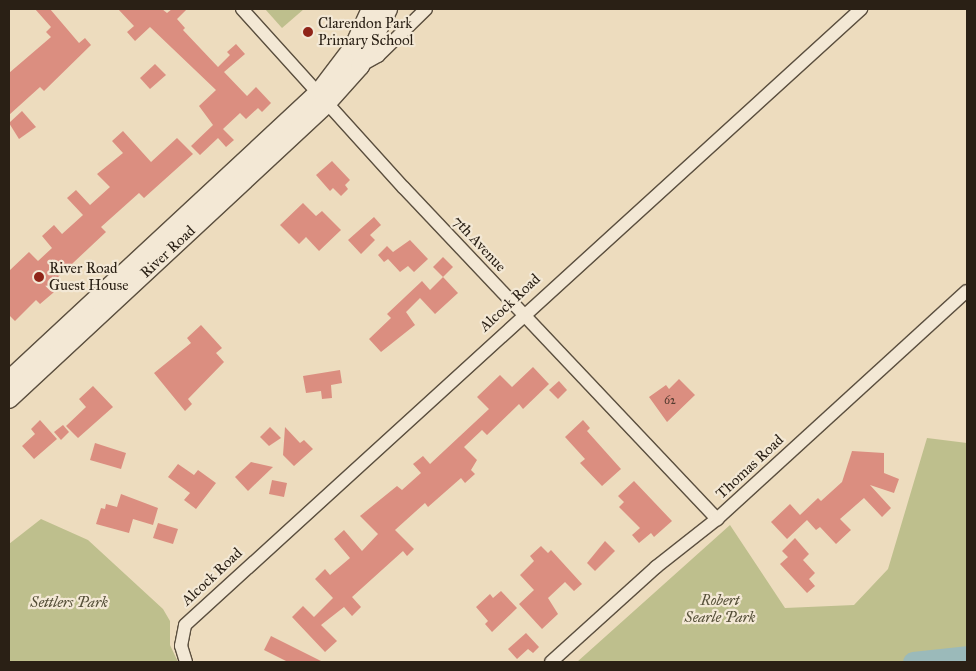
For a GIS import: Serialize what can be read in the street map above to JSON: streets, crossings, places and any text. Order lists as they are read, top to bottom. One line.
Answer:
{"streets":{"main road":["River Road"],"street":["7th Avenue","Alcock Road","Thomas Road"]},"crossings":[["7th Avenue","River Road"],["7th Avenue","Alcock Road"],["7th Avenue","Thomas Road"]],"parks":["Robert Searle Park","Settlers Park"],"places":["Clarendon Park Primary School","River Road Guest House"],"house_numbers":["62"]}
